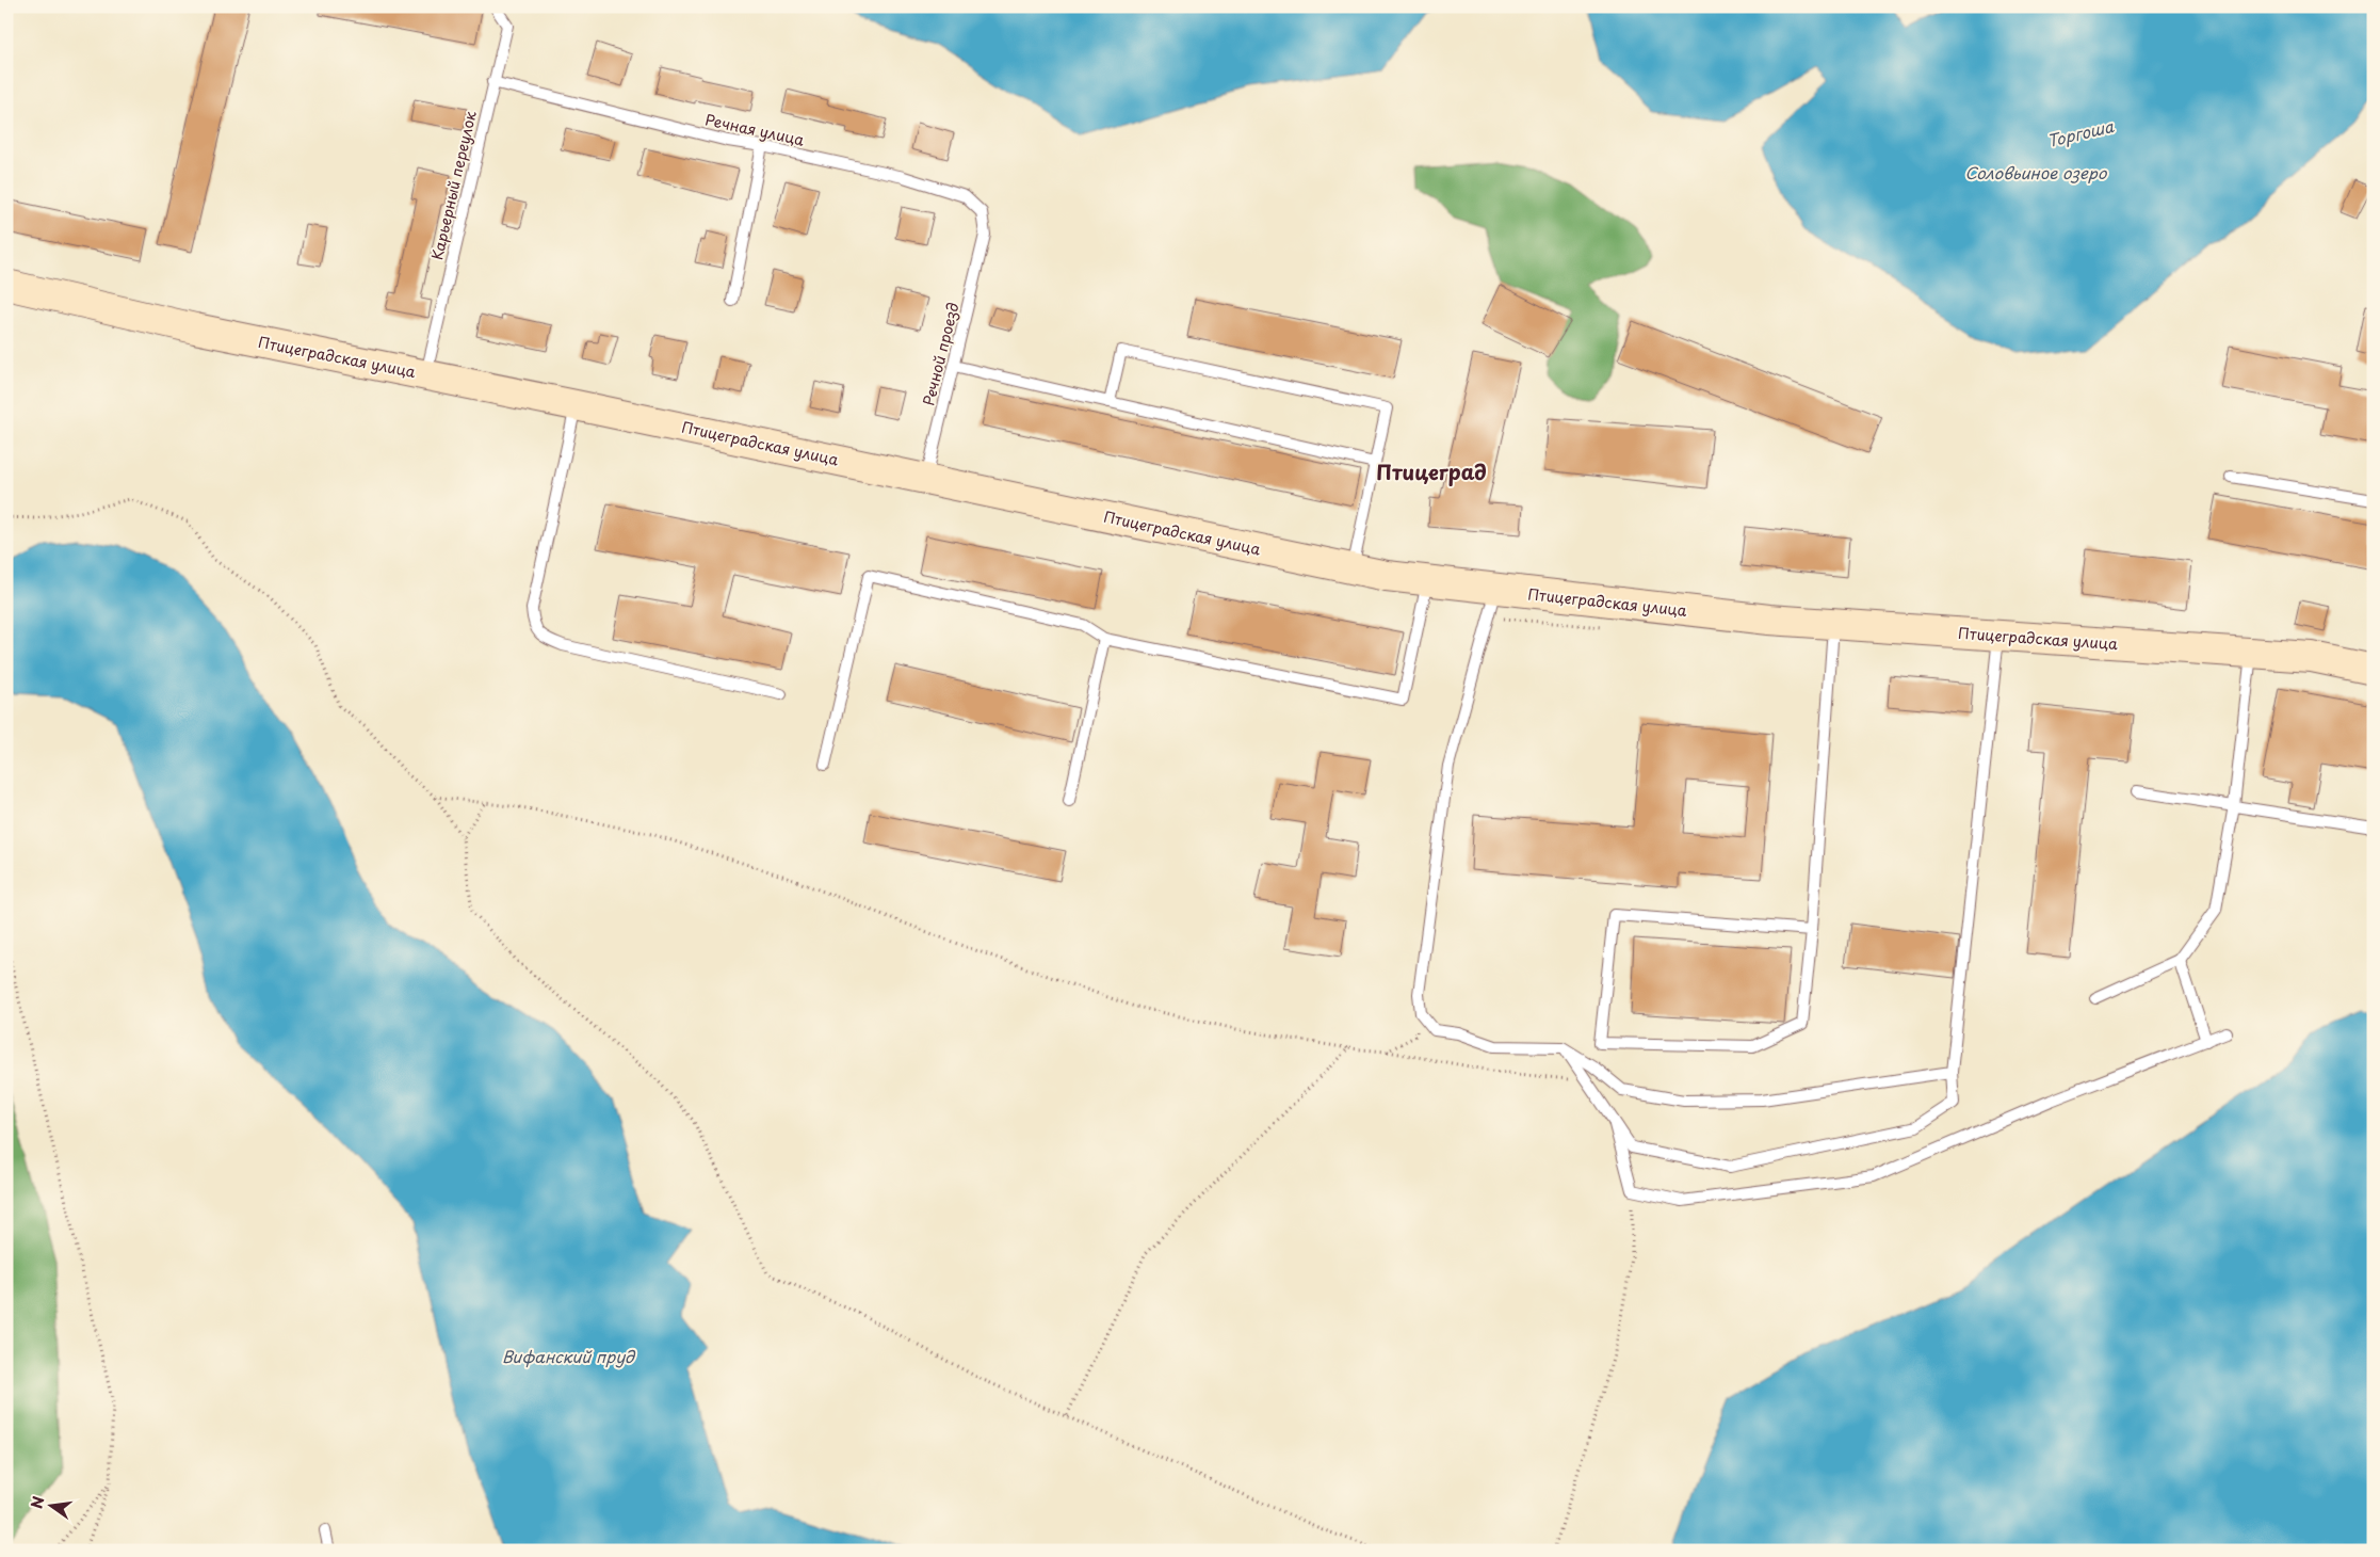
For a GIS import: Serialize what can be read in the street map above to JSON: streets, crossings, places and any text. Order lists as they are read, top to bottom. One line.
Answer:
{"streets":{"street":["Птицеградская улица"],"lane":["Речная улица","Карьерный переулок","Речной проезд"]},"crossings":[["Речная улица","Карьерный переулок"],["Речная улица","Речной проезд"],["Карьерный переулок","Птицеградская улица"],["Речной проезд","Птицеградская улица"]],"districts":["Птицеград"],"water":["Торгоша","Соловьиное озеро","Вифанский пруд"],"north":"left"}
